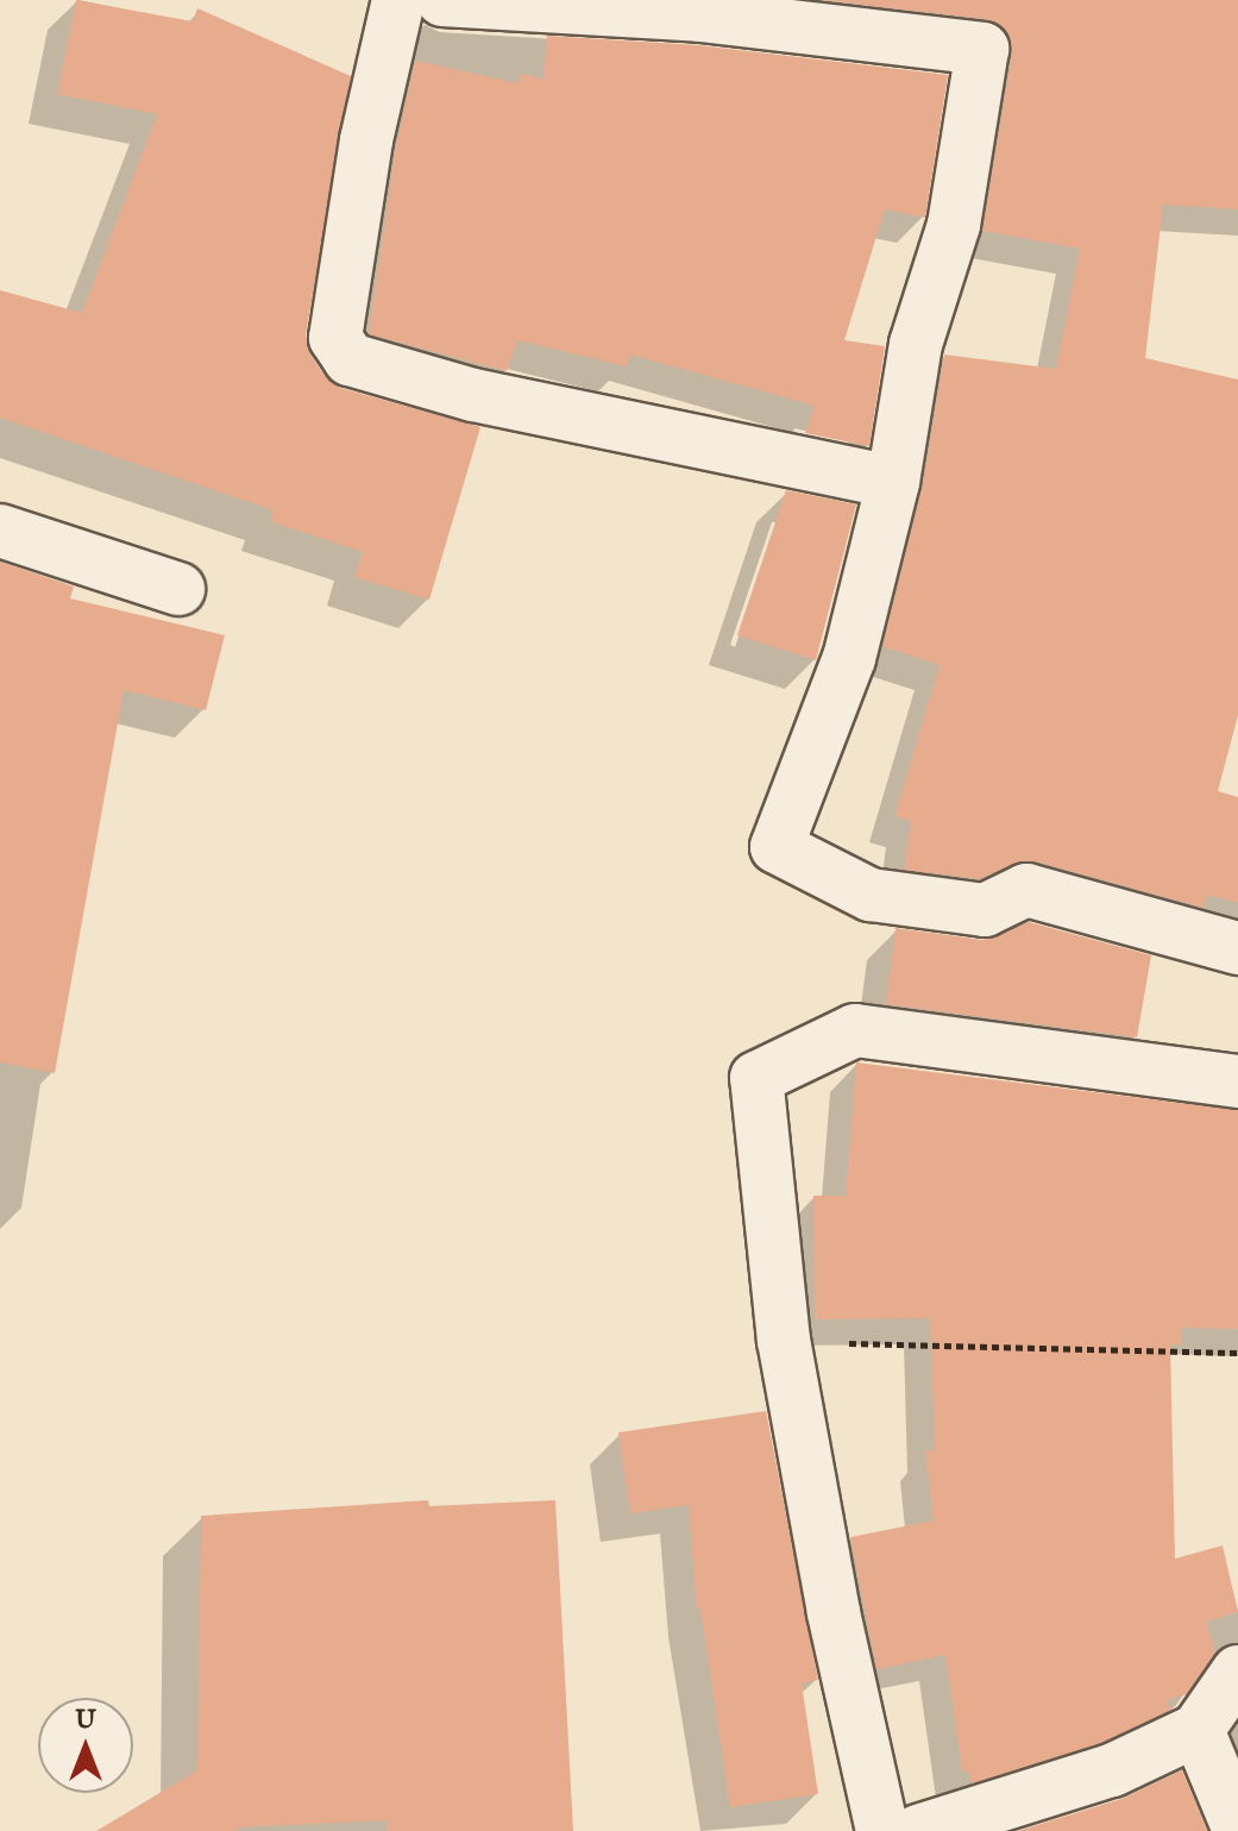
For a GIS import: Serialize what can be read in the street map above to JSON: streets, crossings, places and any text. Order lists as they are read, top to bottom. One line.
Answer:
{"north":"top"}
